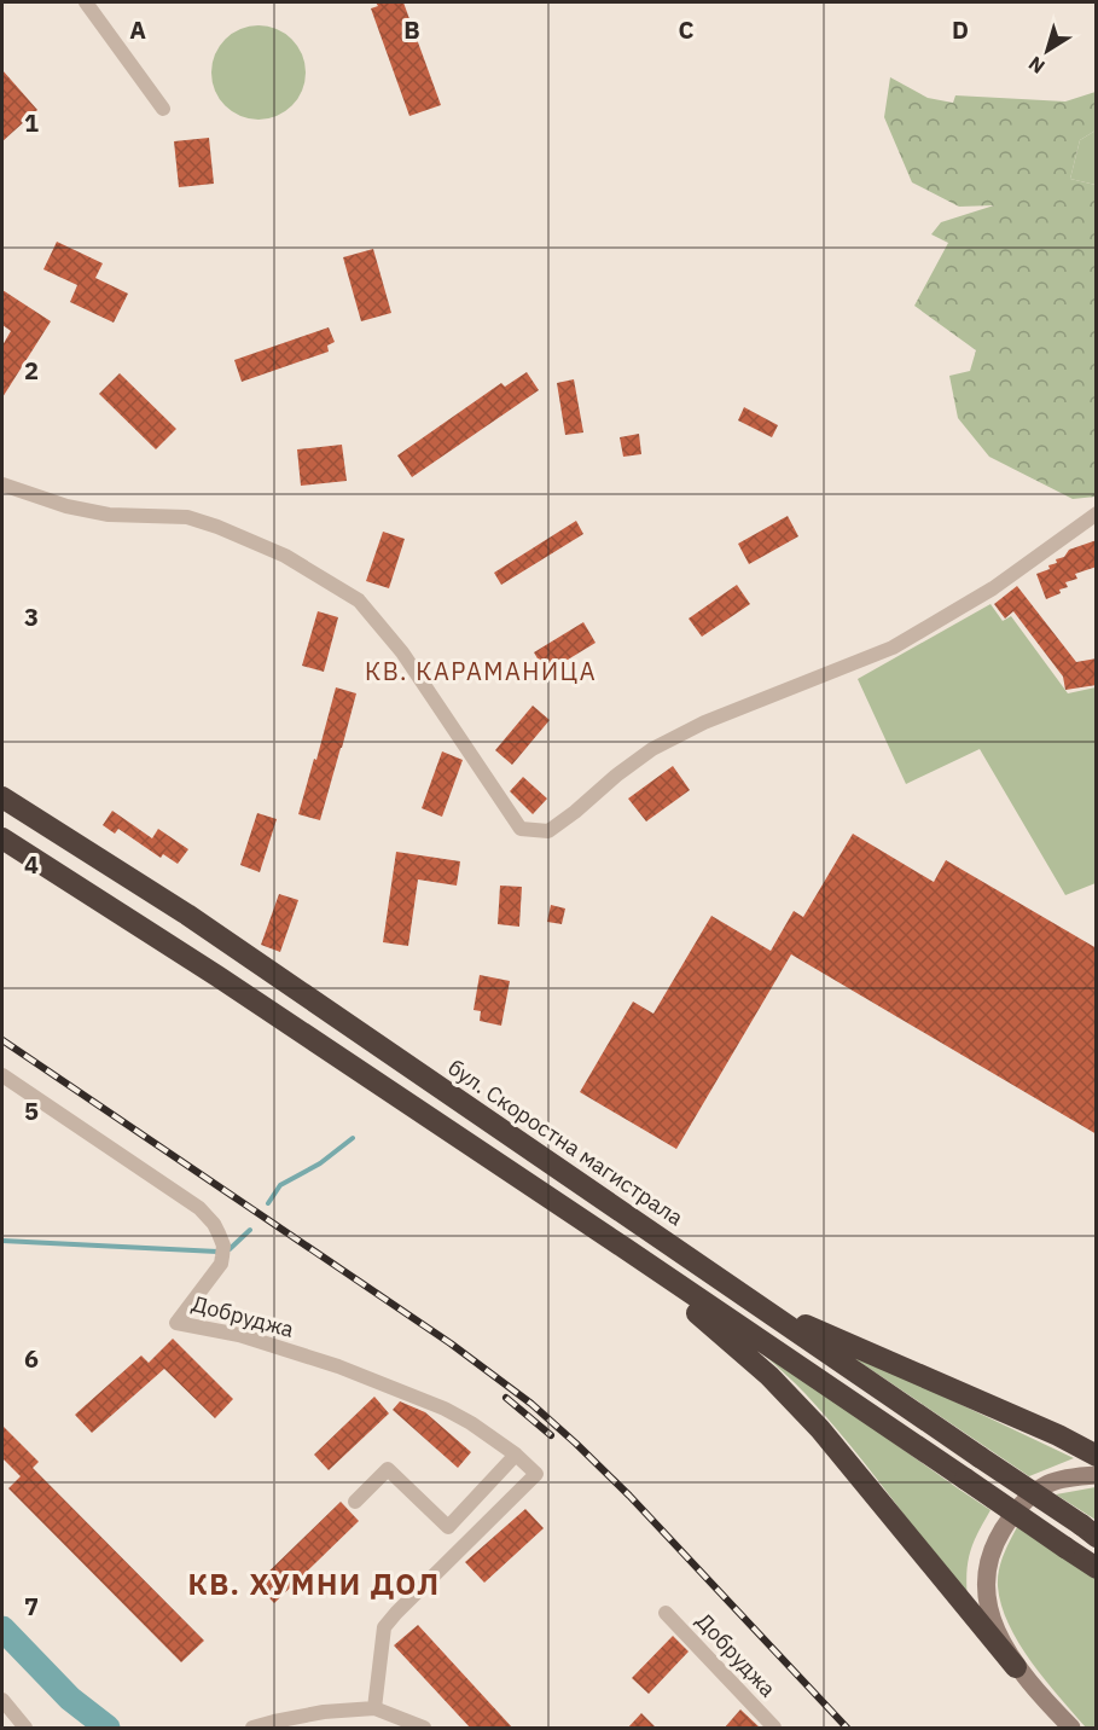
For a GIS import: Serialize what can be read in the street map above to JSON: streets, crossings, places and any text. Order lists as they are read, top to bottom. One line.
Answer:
{"streets":{"highway":["бул. Скоростна магистрала"],"street":["Добруджа"]},"districts":["КВ. КАРАМАНИЦА","КВ. ХУМНИ ДОЛ"],"north":"bottom left","grid":{"columns":["A","B","C","D"],"rows":["1","2","3","4","5","6","7"]}}
